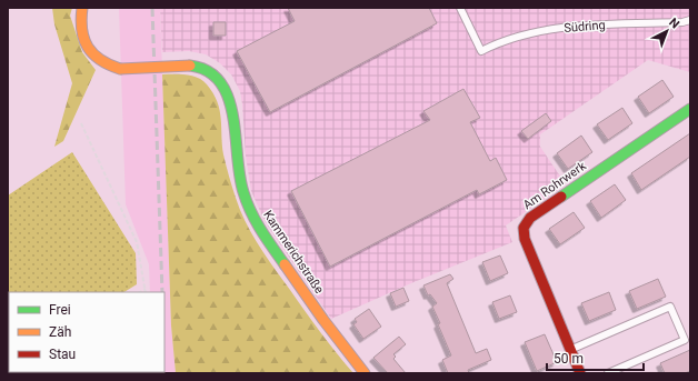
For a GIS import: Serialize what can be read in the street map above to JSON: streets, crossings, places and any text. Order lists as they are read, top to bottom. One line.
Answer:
{"streets":{"street":["Am Rohrwerk","Kammerichstraße"],"lane":["Südring"]},"legend":["Frei","Zäh","Stau"],"scale_bar":"50 m","north":"top right"}
